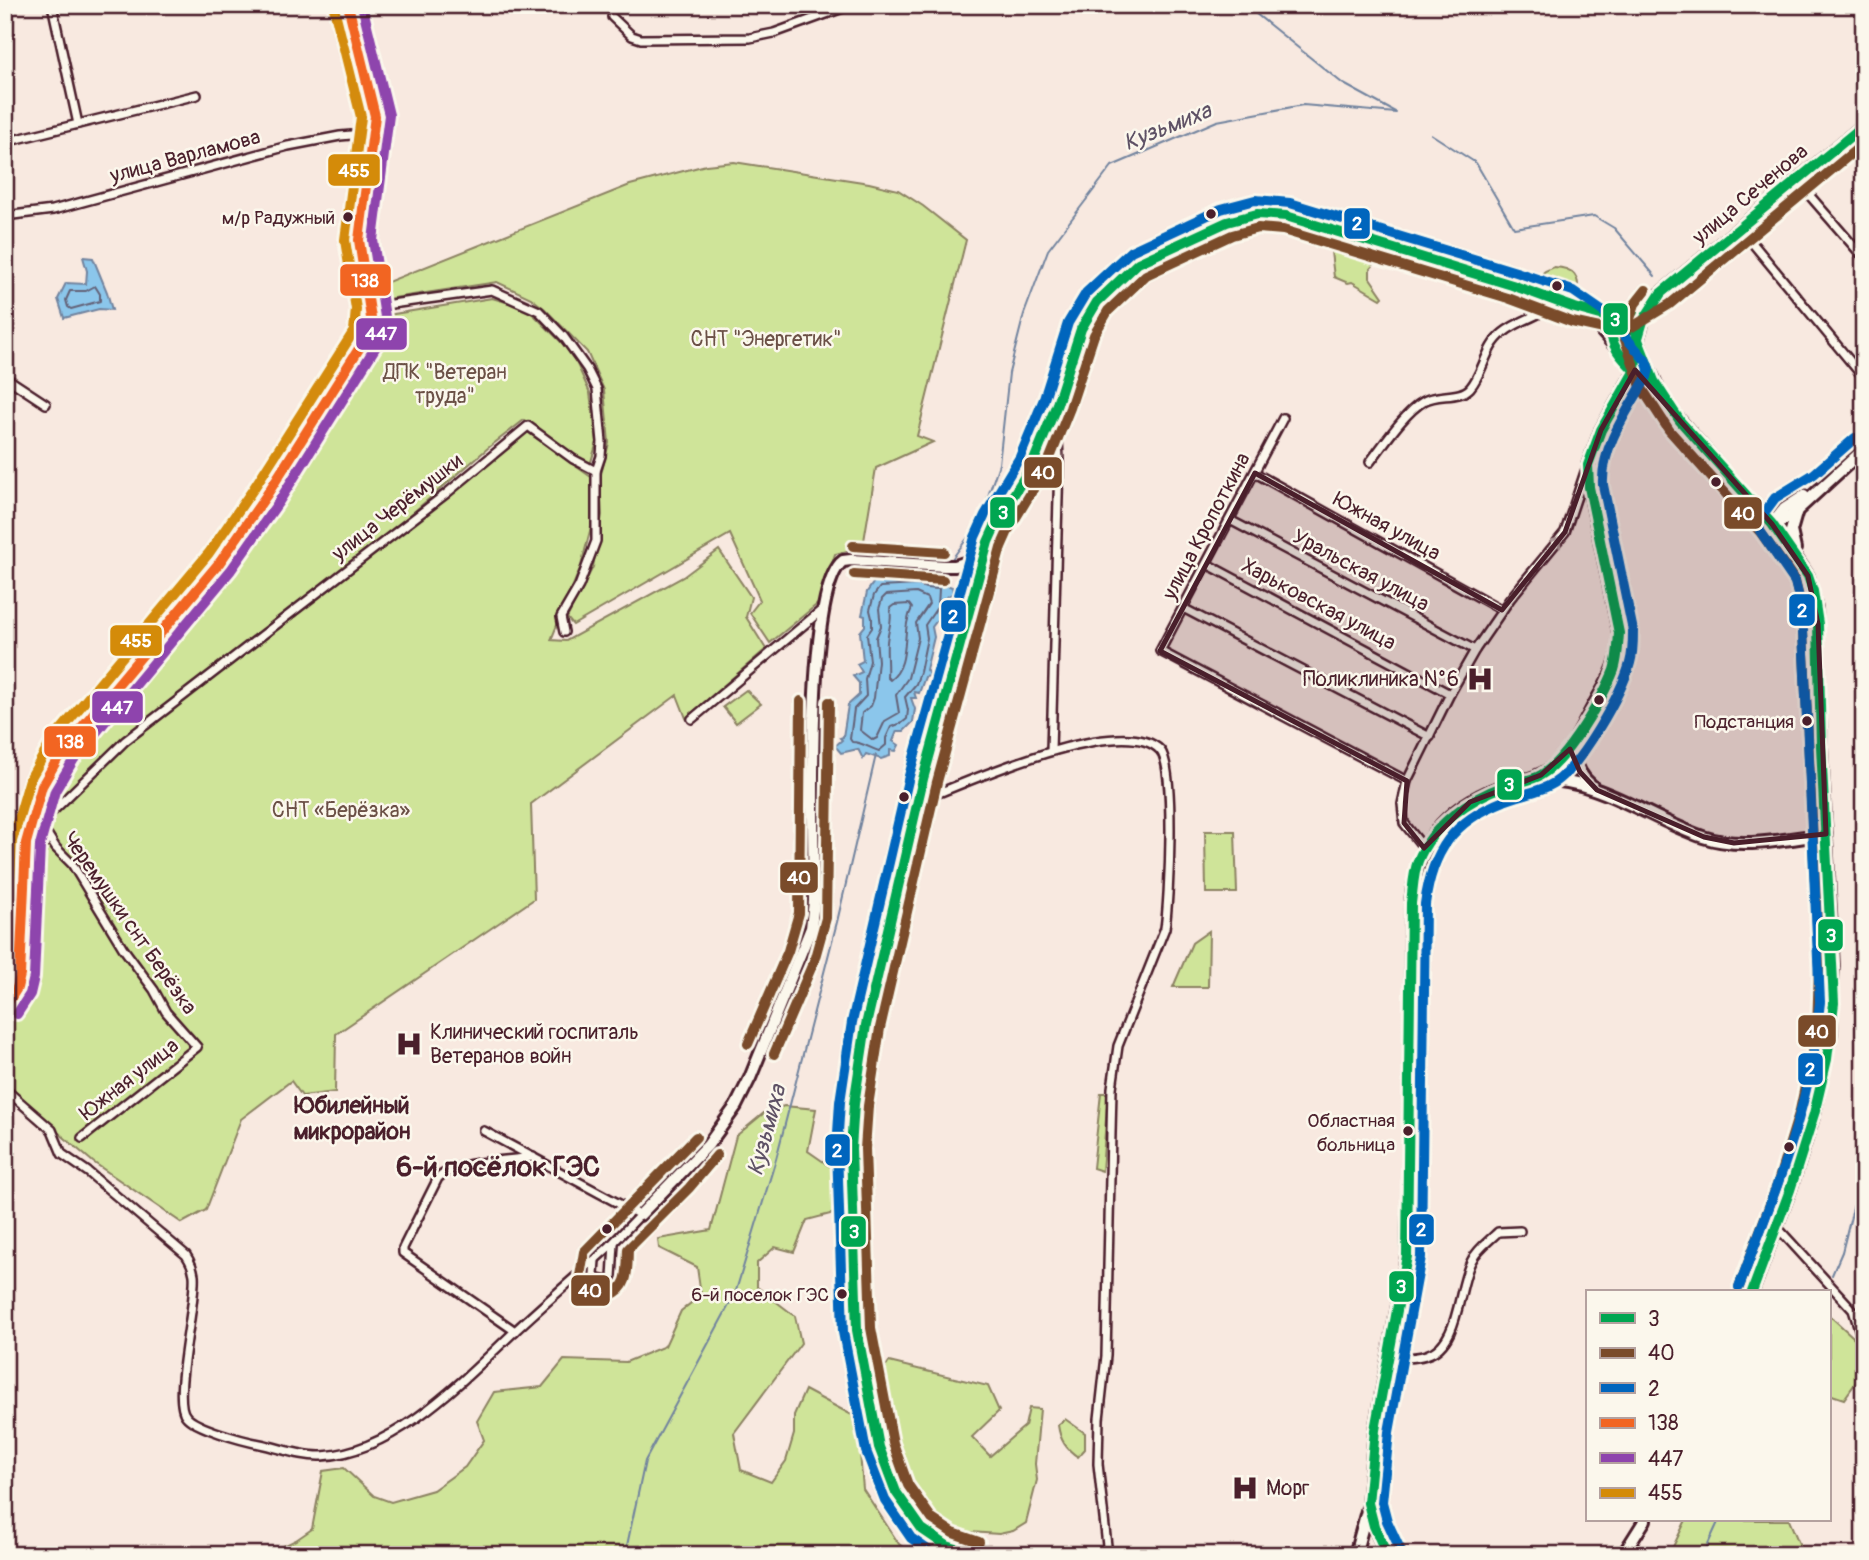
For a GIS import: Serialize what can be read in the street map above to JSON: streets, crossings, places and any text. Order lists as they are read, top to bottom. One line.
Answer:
{"streets":{"main road":["улица Сеченова"],"street":["улица Варламова","улица Черёмушки","улица Кропоткина","Южная улица","Уральская улица","Харьковская улица","Черемушки снт Берёзка"]},"crossings":[["улица Черёмушки","Черемушки снт Берёзка"],["улица Кропоткина","Южная улица"],["улица Кропоткина","Уральская улица"],["улица Кропоткина","Харьковская улица"],["Южная улица","Черемушки снт Берёзка"]],"districts":["Юбилейный микрорайон","6-й посёлок ГЭС"],"water":["Кузьмиха"],"parks":["СНТ \"Энергетик\"","ДПК \"Ветеран труда\"","СНТ «Берёзка»"],"places":{"other":["м/р Радужный","Подстанция","Областная больница","6-й поселок ГЭС"],"hospital":["Поликлиника N°6","Клинический госпиталь Ветеранов войн","Морг"]},"lines":["transit line 138","transit line 447","transit line 455","transit line 3","transit line 40","transit line 2"],"legend":["3","40","2","138","447","455"]}
